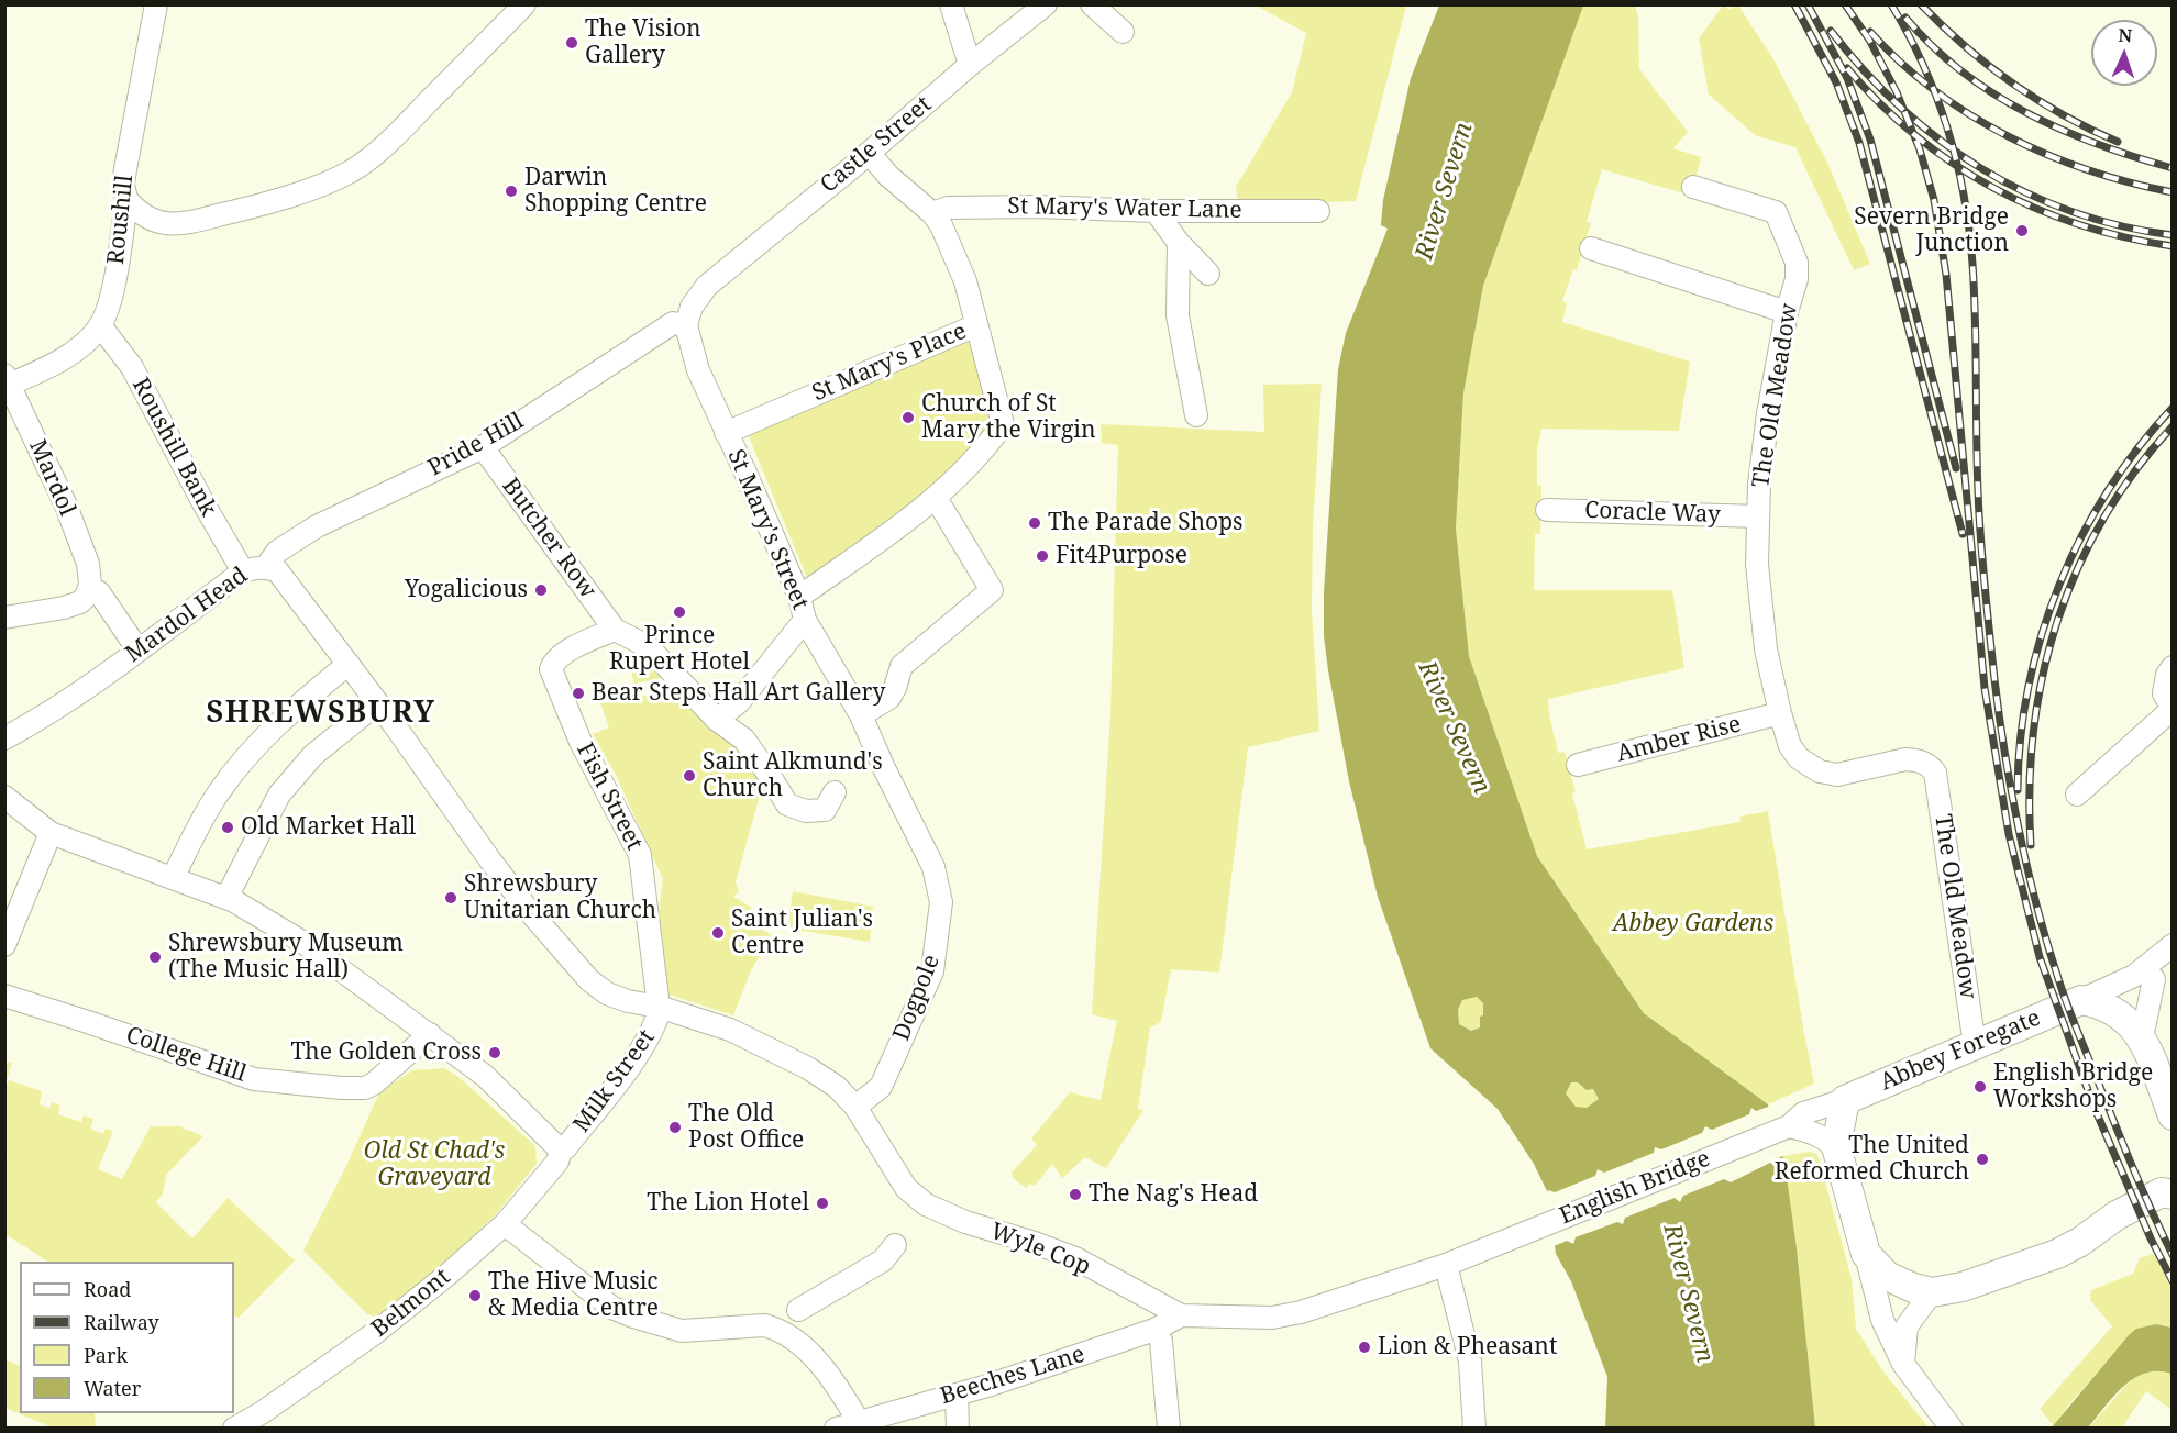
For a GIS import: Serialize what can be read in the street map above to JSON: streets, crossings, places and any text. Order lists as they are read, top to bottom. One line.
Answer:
{"streets":{"main road":["Abbey Foregate"],"street":["Castle Street","St Mary's Water Lane","Roushill","St Mary's Place","The Old Meadow","Pride Hill","Roushill Bank","Mardol","Coracle Way","St Mary's Street","Butcher Row","Mardol Head","Amber Rise","Fish Street","Dogpole","College Hill","Milk Street","English Bridge","Wyle Cop","Belmont","Beeches Lane"]},"crossings":[["Castle Street","Pride Hill"],["Castle Street","St Mary's Street"],["Roushill","Roushill Bank"],["Roushill","Mardol"],["St Mary's Place","St Mary's Street"],["The Old Meadow","Coracle Way"],["The Old Meadow","Amber Rise"],["The Old Meadow","Abbey Foregate"],["Pride Hill","St Mary's Street"],["Pride Hill","Butcher Row"],["Pride Hill","Mardol Head"],["Pride Hill","Wyle Cop"],["Roushill Bank","Mardol Head"],["Mardol","Mardol Head"],["St Mary's Street","Dogpole"],["Butcher Row","Fish Street"],["Mardol Head","Wyle Cop"],["Fish Street","Milk Street"],["Fish Street","Wyle Cop"],["Dogpole","Wyle Cop"],["Abbey Foregate","English Bridge"],["Milk Street","Wyle Cop"],["Milk Street","Belmont"],["English Bridge","Wyle Cop"],["Wyle Cop","Beeches Lane"]],"districts":["SHREWSBURY"],"water":["River Severn"],"parks":["Abbey Gardens","Old St Chad's Graveyard"],"places":["The Vision Gallery","Darwin Shopping Centre","Severn Bridge Junction","Church of St Mary the Virgin","The Parade Shops","Fit4Purpose","Yogalicious","Prince Rupert Hotel","Bear Steps Hall Art Gallery","Saint Alkmund's Church","Old Market Hall","Shrewsbury Unitarian Church","Saint Julian's Centre","Shrewsbury Museum (The Music Hall)","The Golden Cross","English Bridge Workshops","The Old Post Office","The United Reformed Church","The Nag's Head","The Lion Hotel","The Hive Music & Media Centre","Lion & Pheasant"],"legend":["Road","Railway","Park","Water"],"north":"top"}
